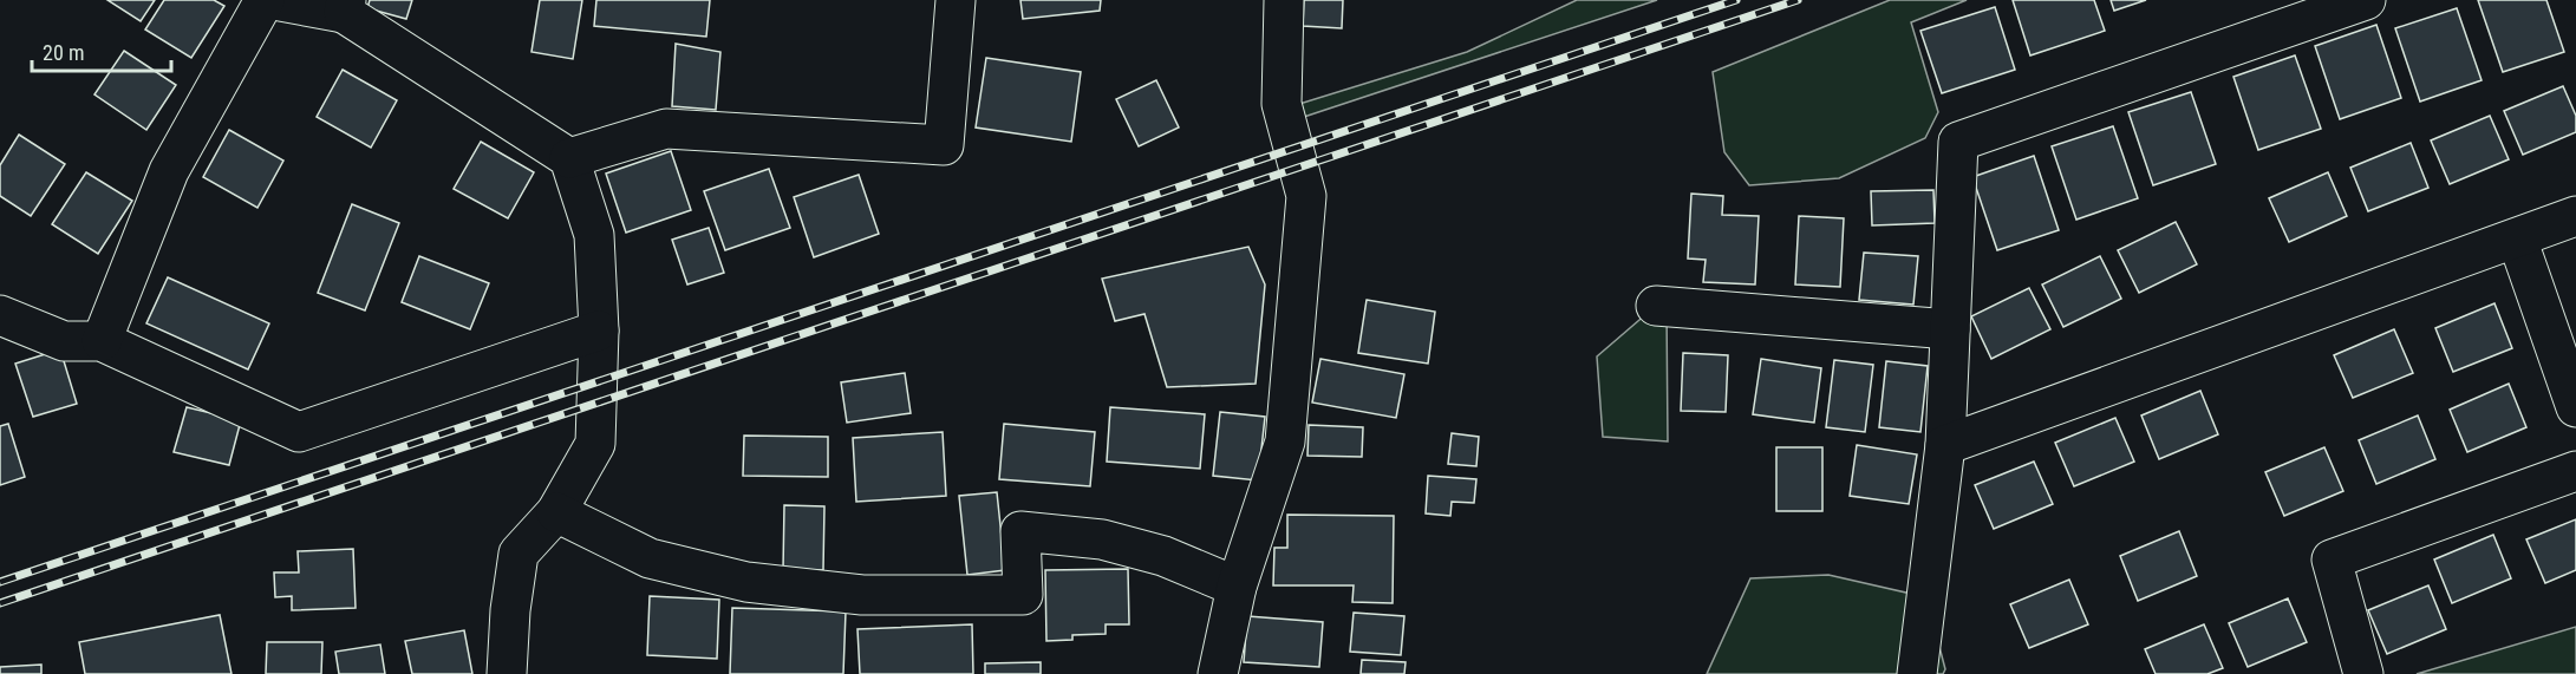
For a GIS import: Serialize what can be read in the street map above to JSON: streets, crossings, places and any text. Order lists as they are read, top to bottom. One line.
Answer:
{"scale_bar":"20 m"}
